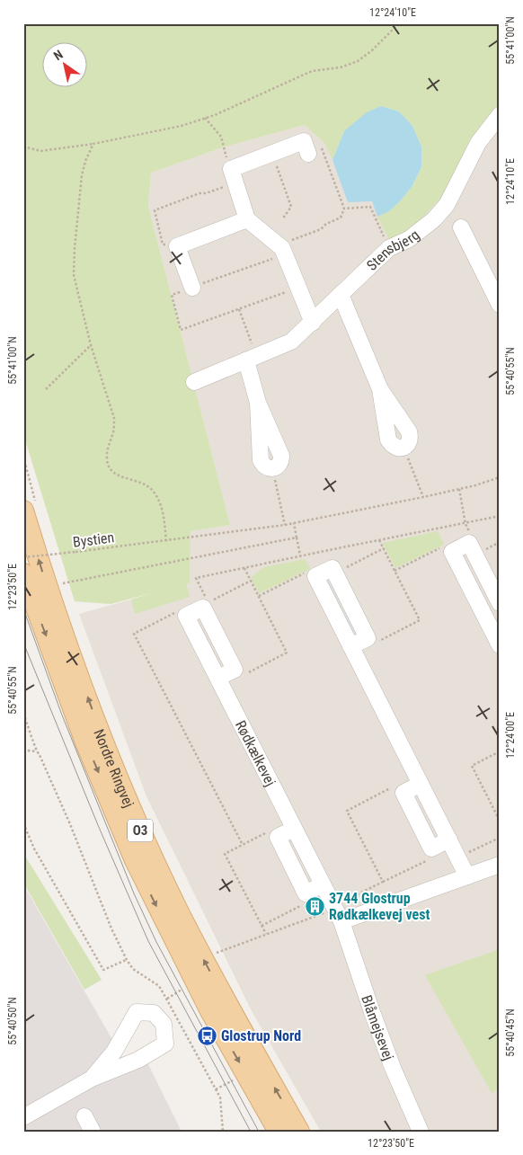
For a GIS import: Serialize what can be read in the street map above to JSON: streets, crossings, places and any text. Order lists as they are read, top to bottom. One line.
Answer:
{"streets":{"main road":["Nordre Ringvej","O3"],"street":["Stensbjerg","Rødkælkevej","Blåmejsevej"],"path":["Bystien"]},"crossings":[["Rødkælkevej","Blåmejsevej"]],"places":{"building":["3744 Glostrup Rødkælkevej vest"],"bus stop":["Glostrup Nord"]},"north":"top left","coordinates":["12°24'10\"E","55°41'00\"N","55°40'55\"N","12°23'50\"E","12°24'00\"E","55°40'50\"N","55°40'45\"N"]}
